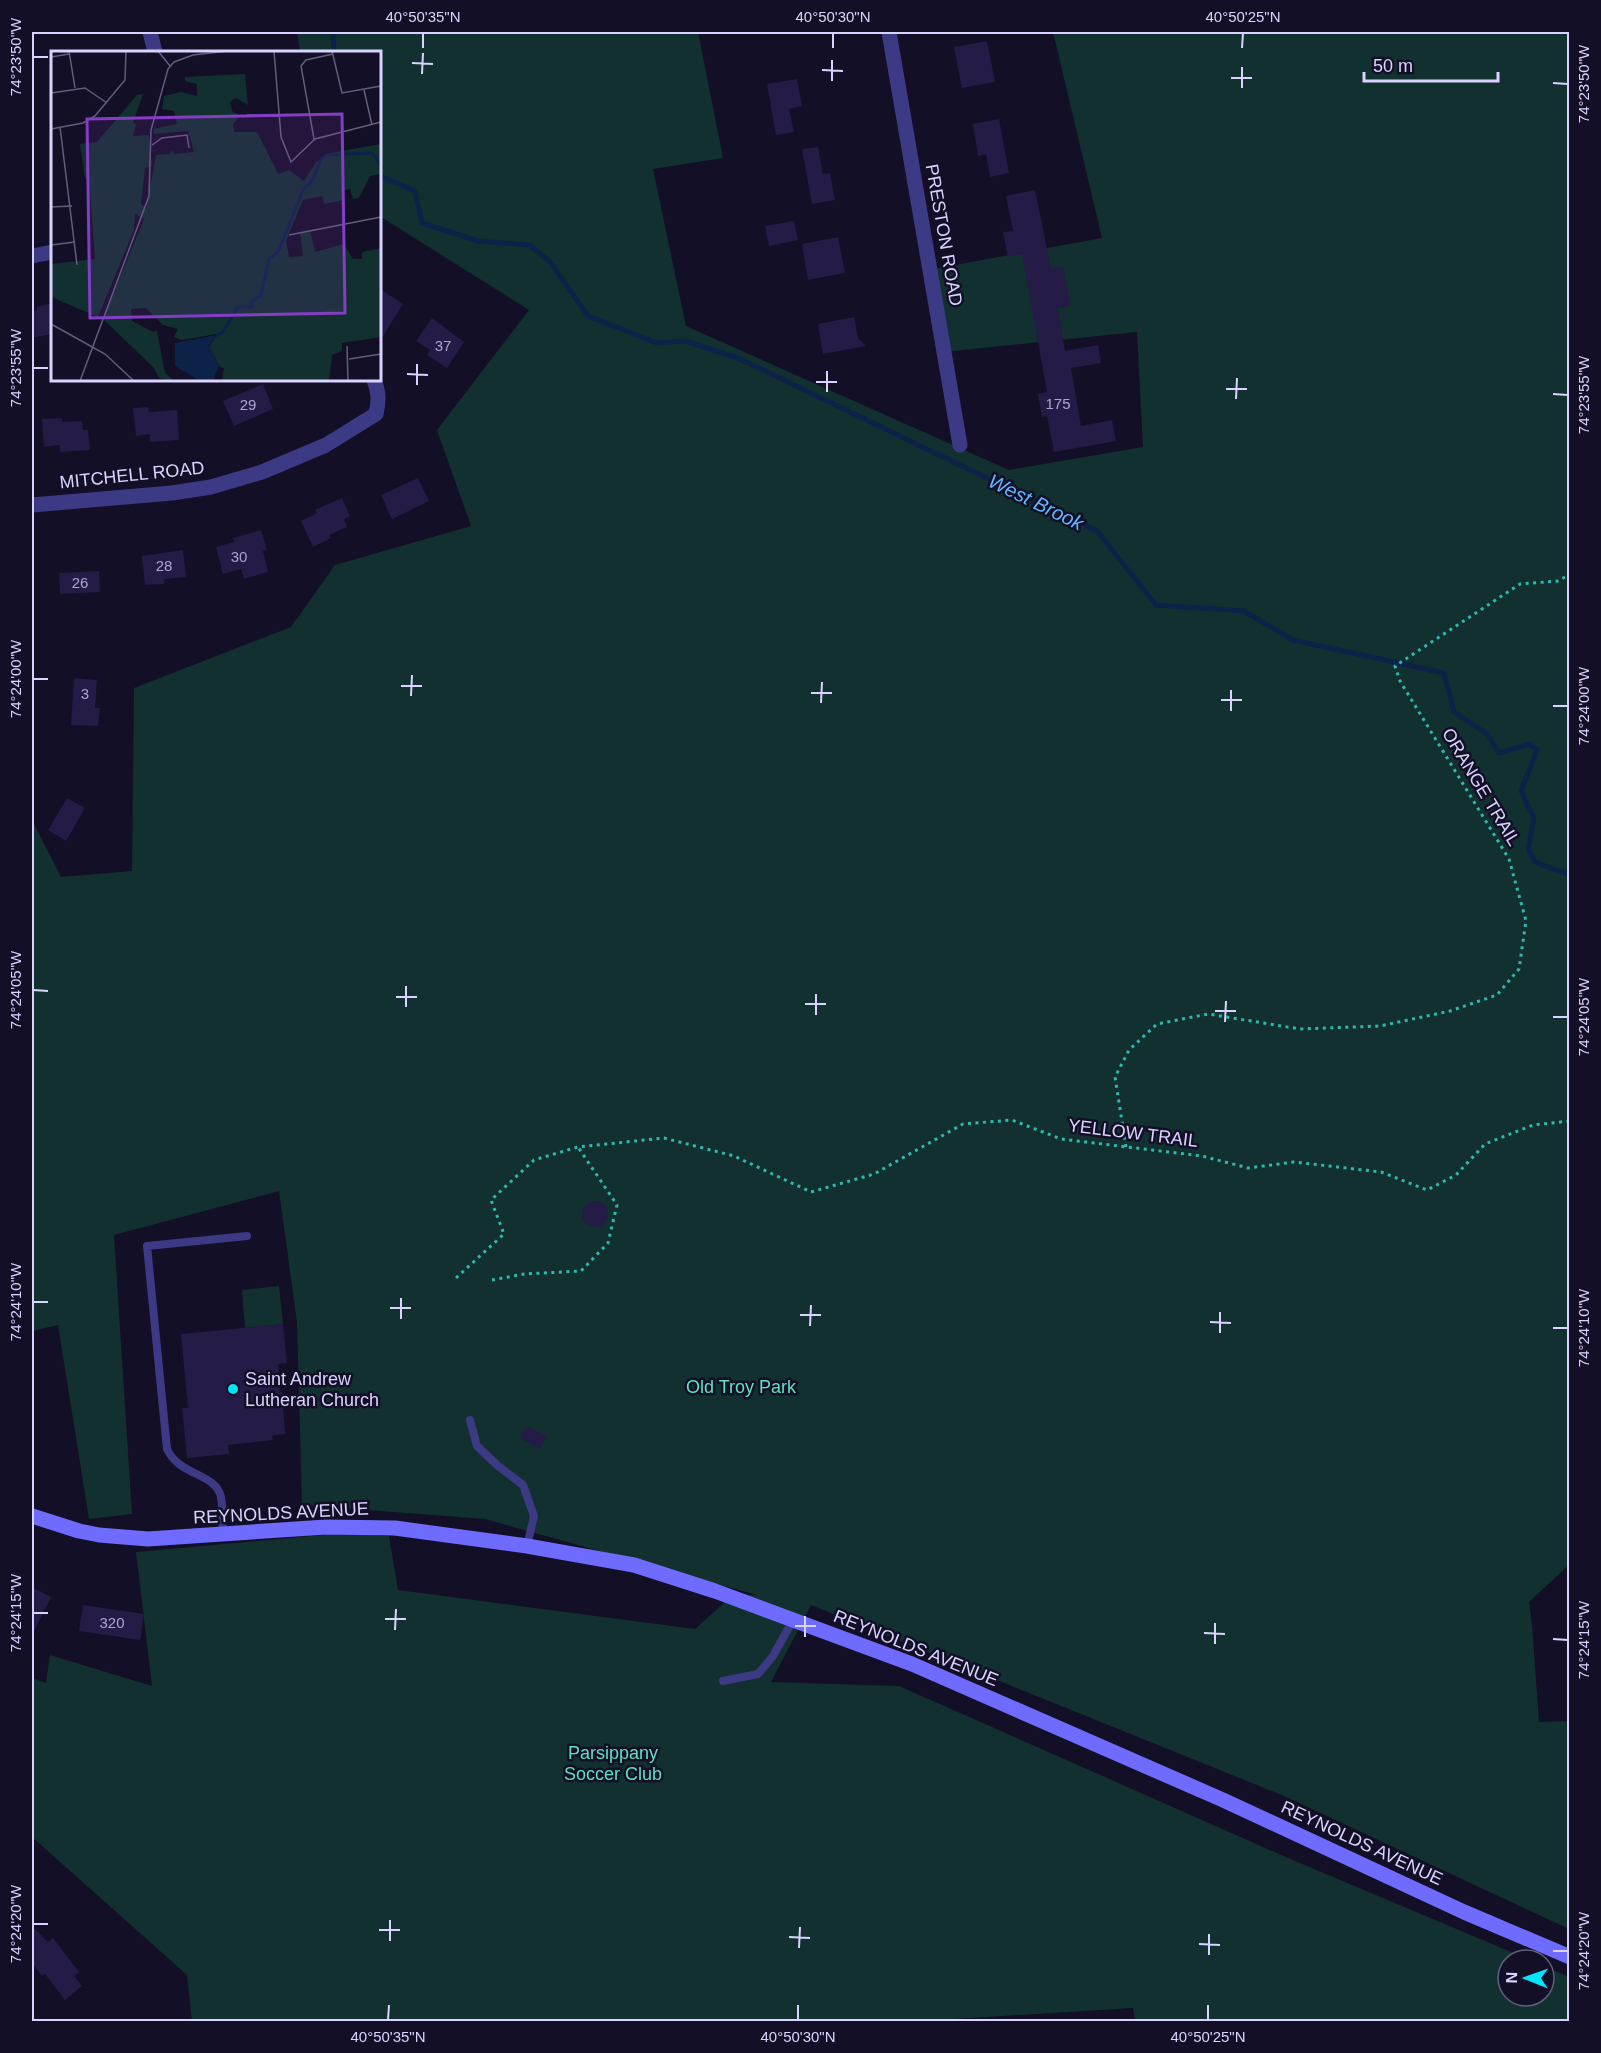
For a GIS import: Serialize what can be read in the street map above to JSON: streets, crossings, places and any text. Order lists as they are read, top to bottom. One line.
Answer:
{"streets":{"street":["PRESTON ROAD","MITCHELL ROAD","REYNOLDS AVENUE"],"path":["ORANGE TRAIL","YELLOW TRAIL"]},"crossings":[["ORANGE TRAIL","YELLOW TRAIL"]],"water":["West Brook"],"parks":["Old Troy Park","Parsippany Soccer Club"],"places":["Saint Andrew Lutheran Church"],"house_numbers":["37","175","29","30","28","26","3","320"],"scale_bar":"50 m","north":"left","coordinates":["40°50'35\"N","40°50'30\"N","40°50'25\"N","74°23'50\"W","74°23'55\"W","74°24'00\"W","74°24'05\"W","74°24'10\"W","74°24'15\"W","74°24'20\"W"]}
